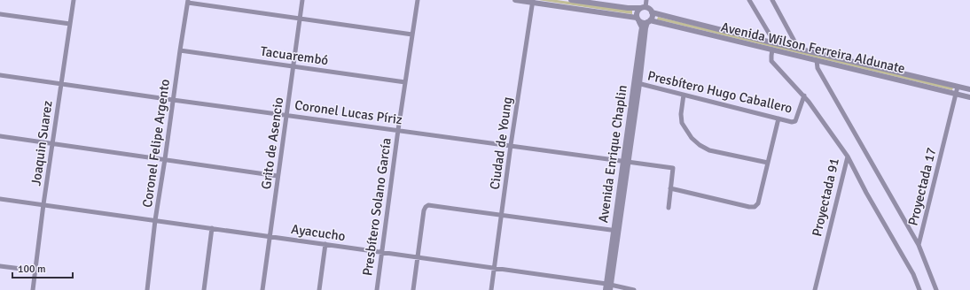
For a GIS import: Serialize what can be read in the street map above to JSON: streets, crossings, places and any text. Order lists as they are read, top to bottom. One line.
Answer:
{"streets":{"street":["Avenida Wilson Ferreira Aldunate","Tacuarembó","Presbítero Hugo Caballero","Coronel Lucas Píriz","Joaquin Suarez","Coronel Felipe Argento","Grito de Asencio","Ciudad de Young","Avenida Enrique Chaplin","Proyectada 17","Proyectada 91","Presbítero Solano García","Ayacucho"]},"crossings":[["Avenida Wilson Ferreira Aldunate","Avenida Enrique Chaplin"],["Avenida Wilson Ferreira Aldunate","Proyectada 17"],["Avenida Wilson Ferreira Aldunate","Proyectada 91"],["Tacuarembó","Coronel Felipe Argento"],["Tacuarembó","Grito de Asencio"],["Tacuarembó","Presbítero Solano García"],["Presbítero Hugo Caballero","Avenida Enrique Chaplin"],["Presbítero Hugo Caballero","Proyectada 91"],["Coronel Lucas Píriz","Joaquin Suarez"],["Coronel Lucas Píriz","Coronel Felipe Argento"],["Coronel Lucas Píriz","Grito de Asencio"],["Coronel Lucas Píriz","Ciudad de Young"],["Coronel Lucas Píriz","Avenida Enrique Chaplin"],["Coronel Lucas Píriz","Presbítero Solano García"],["Joaquin Suarez","Ayacucho"],["Coronel Felipe Argento","Ayacucho"],["Grito de Asencio","Ayacucho"],["Ciudad de Young","Ayacucho"],["Avenida Enrique Chaplin","Ayacucho"],["Presbítero Solano García","Ayacucho"]],"scale_bar":"100 m"}
